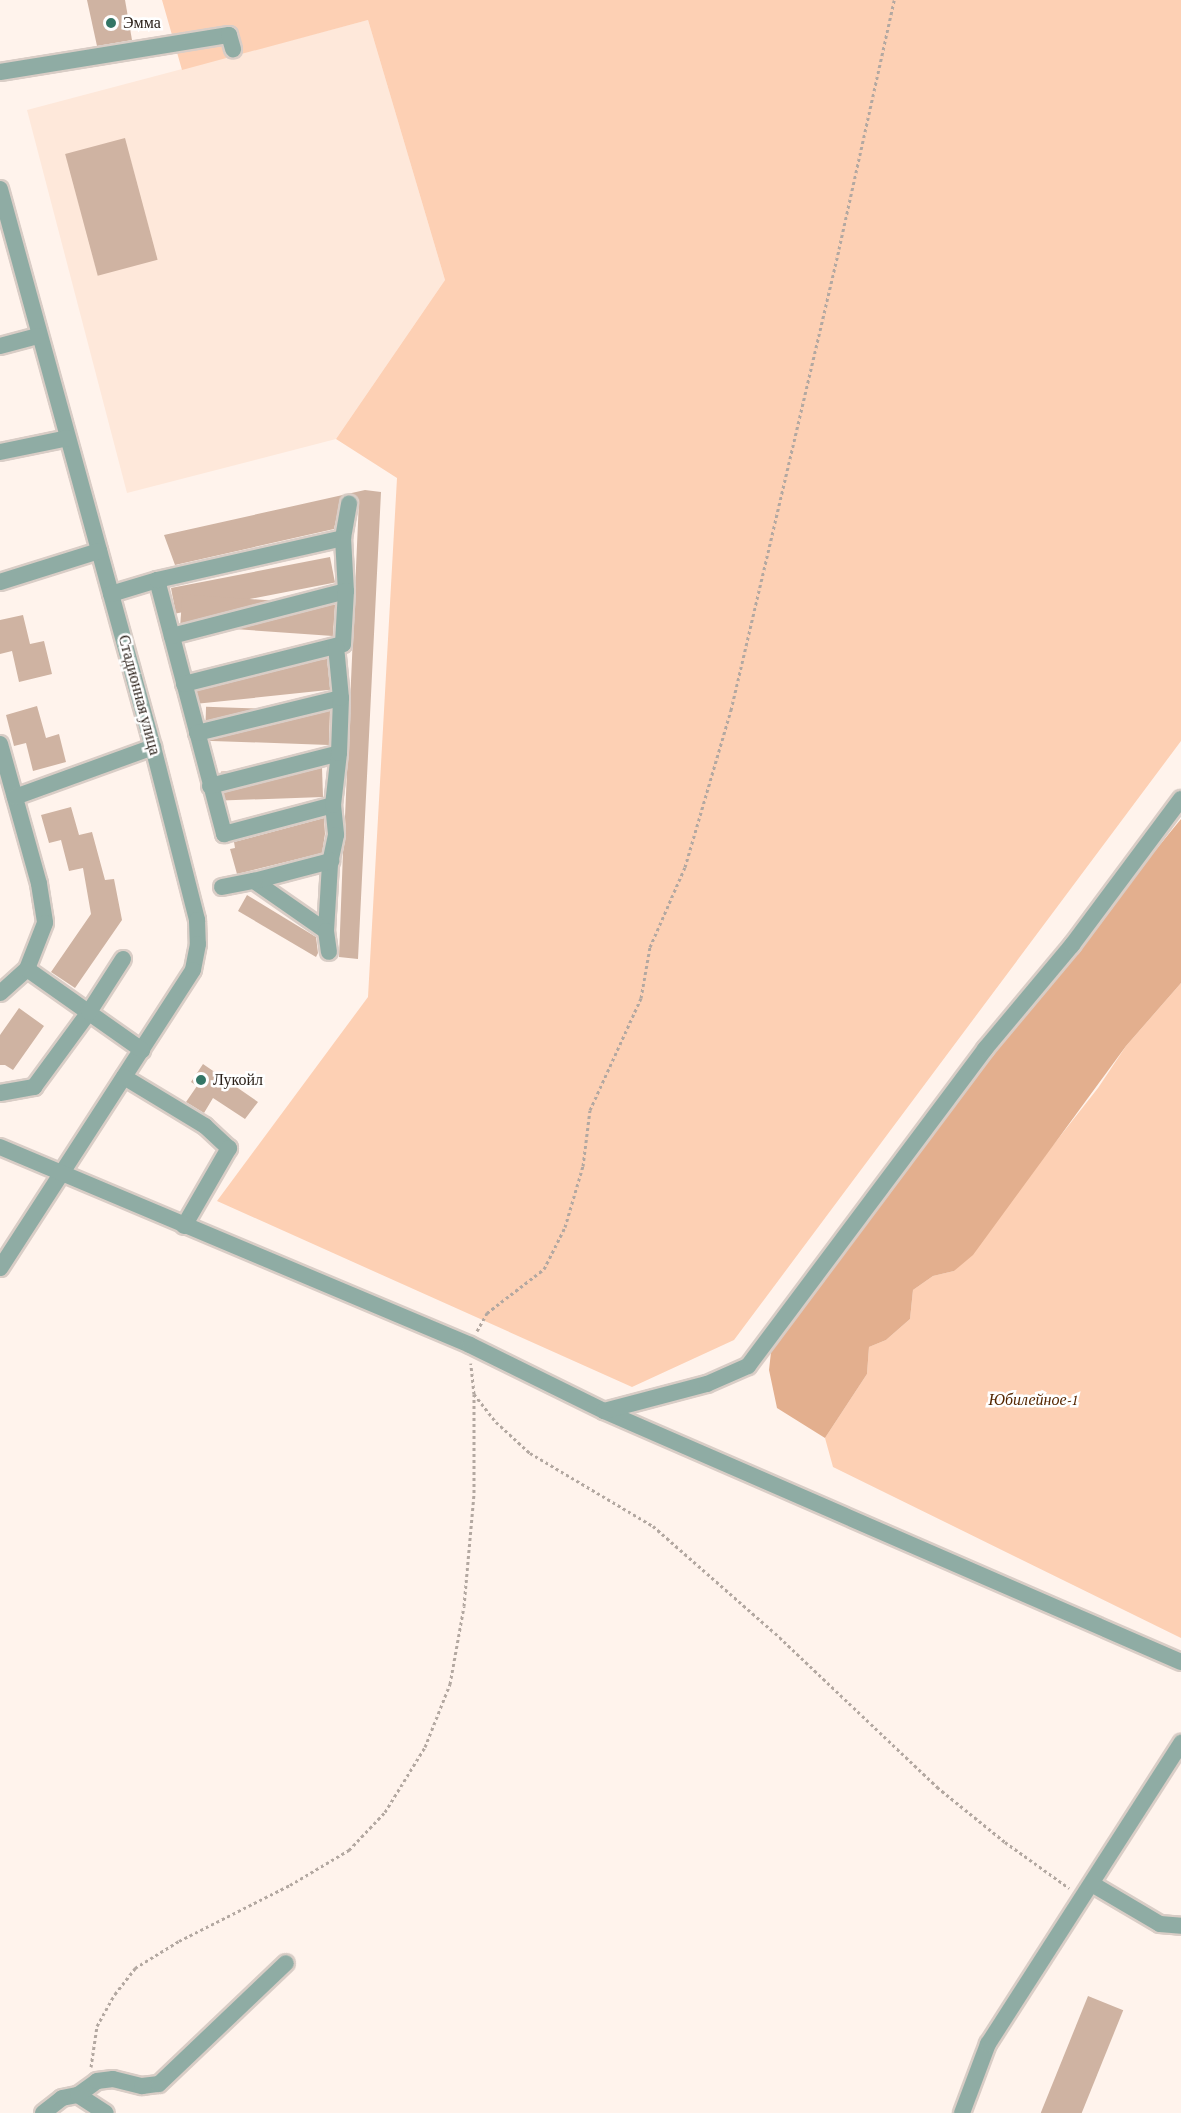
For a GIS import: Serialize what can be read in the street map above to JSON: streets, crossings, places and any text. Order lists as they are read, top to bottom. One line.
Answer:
{"streets":{"street":["Стадионная улица"]},"parks":["Юбилейное-1"],"places":["Эмма","Лукойл"]}
